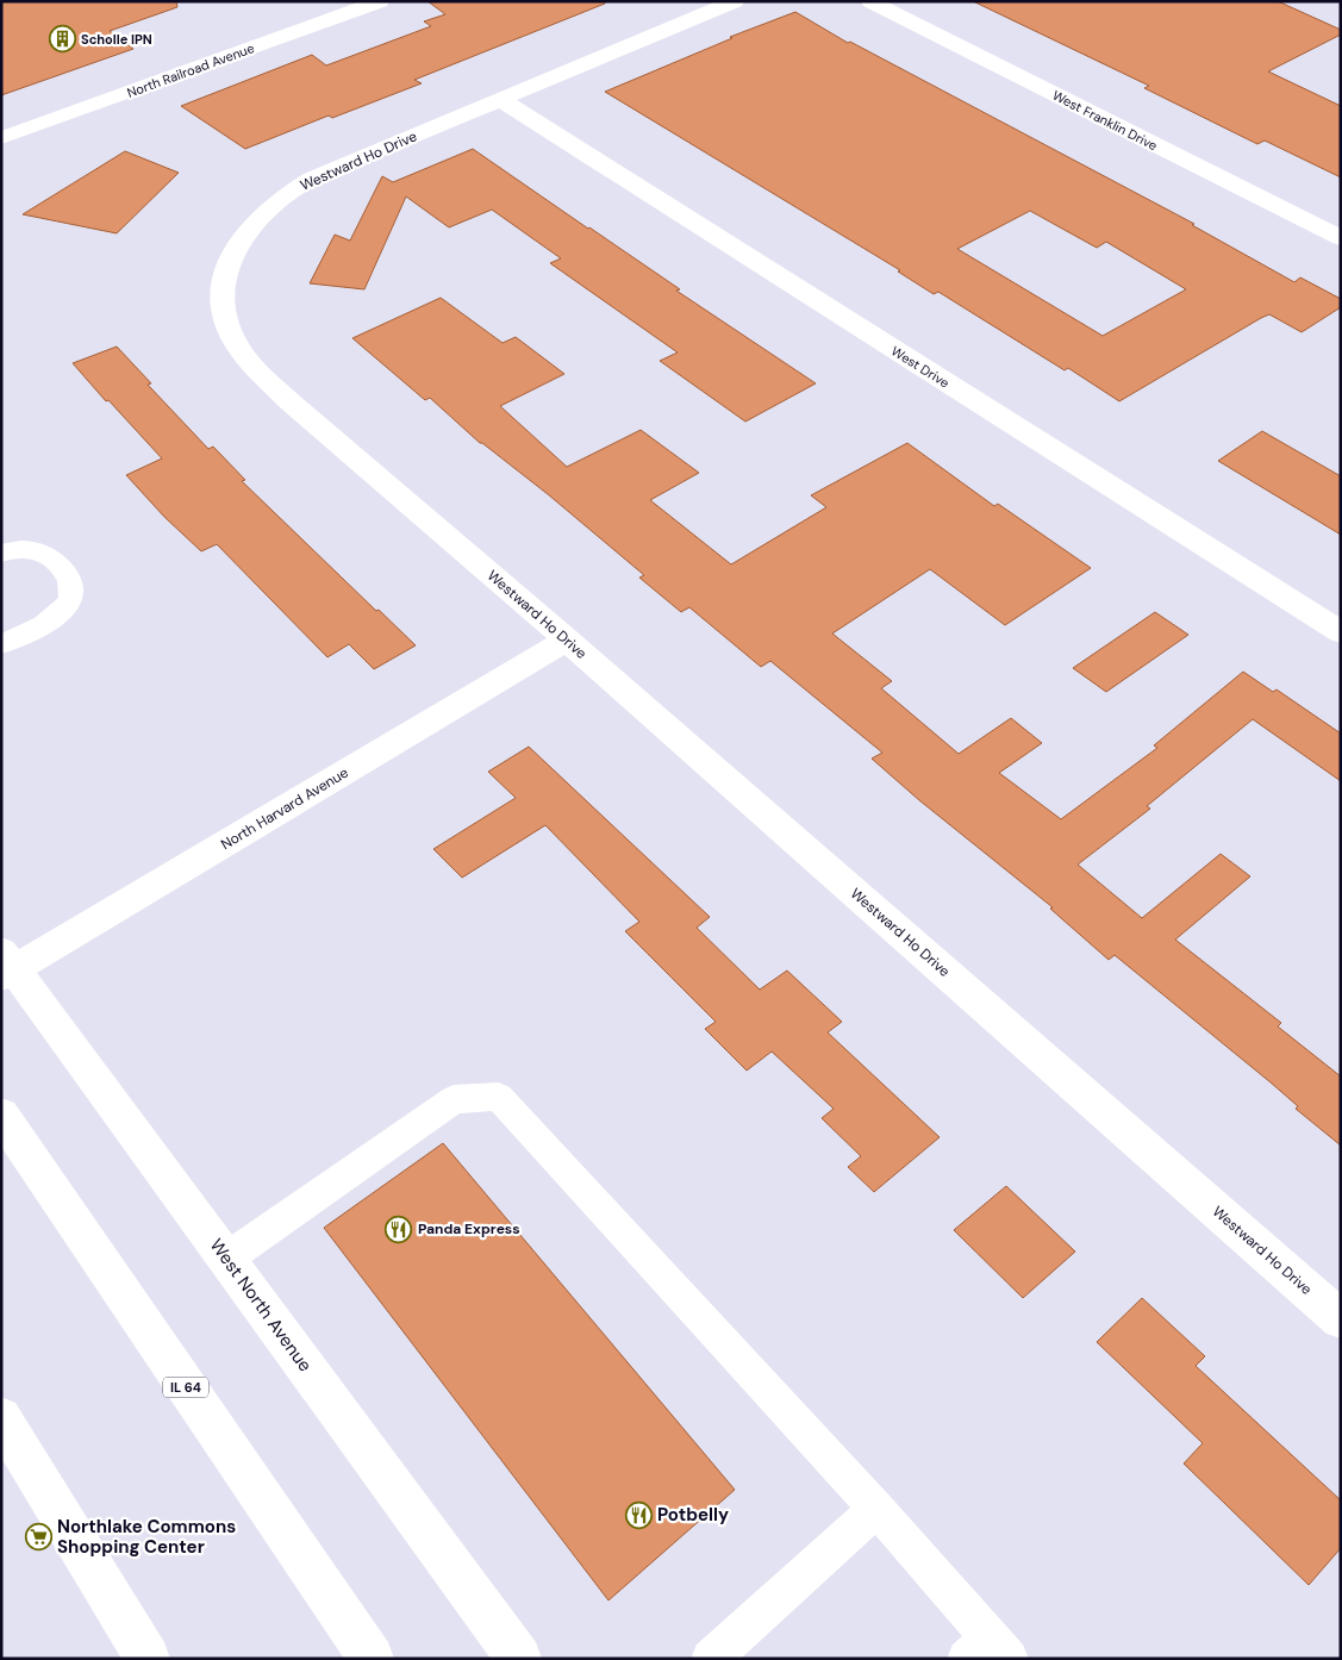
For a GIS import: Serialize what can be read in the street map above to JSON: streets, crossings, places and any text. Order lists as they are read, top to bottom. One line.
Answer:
{"streets":{"street":["North Railroad Avenue","West Franklin Drive","Westward Ho Drive","West Drive","North Harvard Avenue","West North Avenue","IL 64"]},"crossings":[["Westward Ho Drive","West Drive"],["Westward Ho Drive","North Harvard Avenue"],["North Harvard Avenue","West North Avenue"]],"places":{"building":["Scholle IPN"],"restaurant":["Panda Express","Potbelly"],"supermarket":["Northlake Commons Shopping Center"]}}
